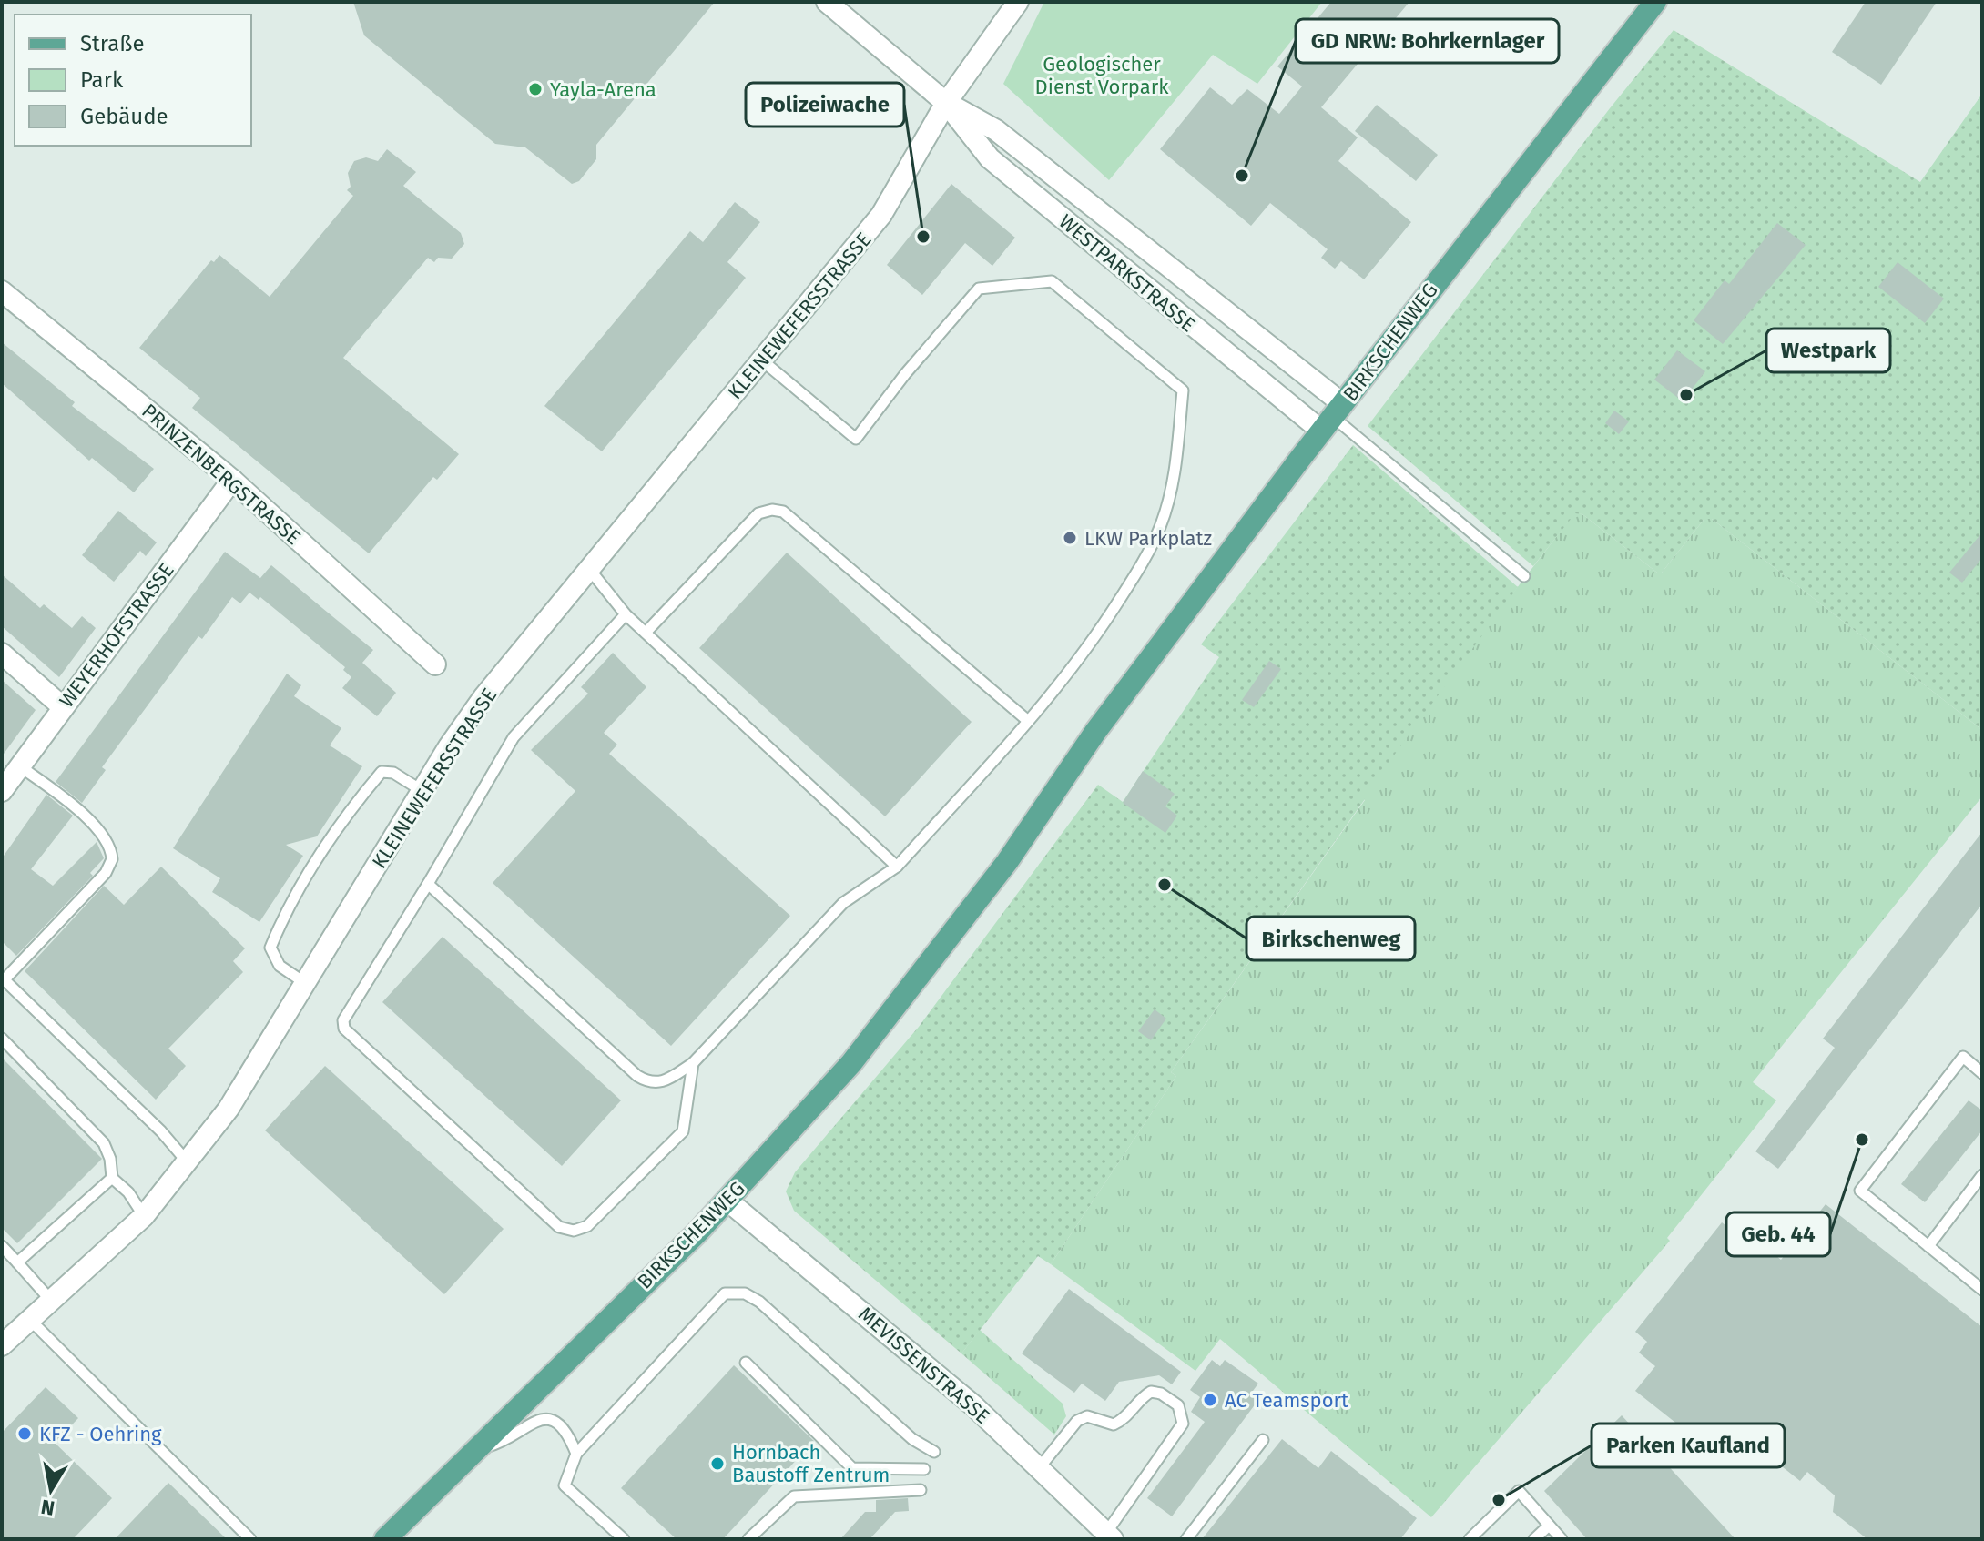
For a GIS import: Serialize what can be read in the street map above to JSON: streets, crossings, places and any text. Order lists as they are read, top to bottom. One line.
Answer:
{"streets":{"main road":["BIRKSCHENWEG"],"street":["WESTPARKSTRASSE","KLEINEWEFERSSTRASSE","PRINZENBERGSTRASSE","WEYERHOFSTRASSE","MEVISSENSTRASSE"]},"crossings":[["WESTPARKSTRASSE","KLEINEWEFERSSTRASSE"],["WESTPARKSTRASSE","BIRKSCHENWEG"],["BIRKSCHENWEG","MEVISSENSTRASSE"],["PRINZENBERGSTRASSE","WEYERHOFSTRASSE"]],"parks":["Geologischer Dienst Vorpark"],"places":["Yayla-Arena","GD NRW: Bohrkernlager","Polizeiwache","Westpark","LKW Parkplatz","Birkschenweg","Geb. 44","AC Teamsport","KFZ - Oehring","Hornbach Baustoff Zentrum","Parken Kaufland"],"legend":["Straße","Park","Gebäude"],"north":"bottom"}
